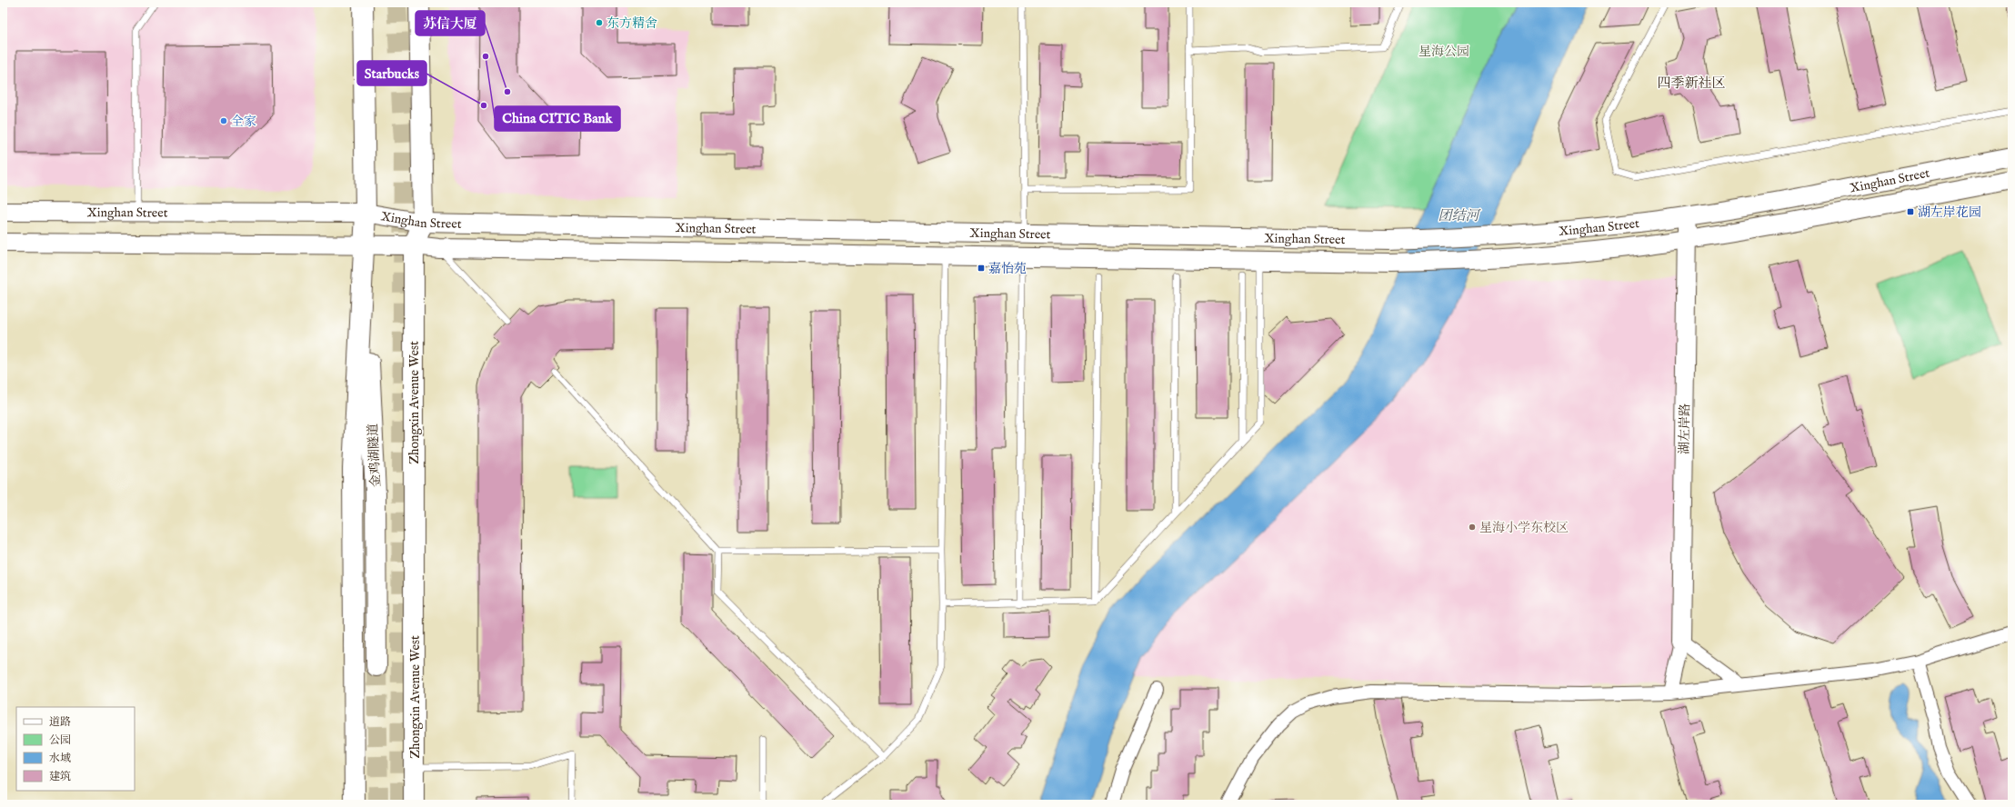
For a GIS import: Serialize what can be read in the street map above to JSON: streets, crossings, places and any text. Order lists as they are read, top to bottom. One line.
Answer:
{"streets":{"main road":["Xinghan Street","Zhongxin Avenue West","湖左岸路","金鸡湖隧道"]},"crossings":[["Xinghan Street","Zhongxin Avenue West"],["Xinghan Street","湖左岸路"],["Xinghan Street","金鸡湖隧道"]],"districts":["四季新社区"],"water":["团结河"],"parks":["星海公园"],"places":{"other":["东方精舍","China CITIC Bank","苏信大厦","Starbucks","全家","星海小学东校区"],"transit":["湖左岸花园","嘉怡苑"]},"legend":["道路","公园","水域","建筑"]}
